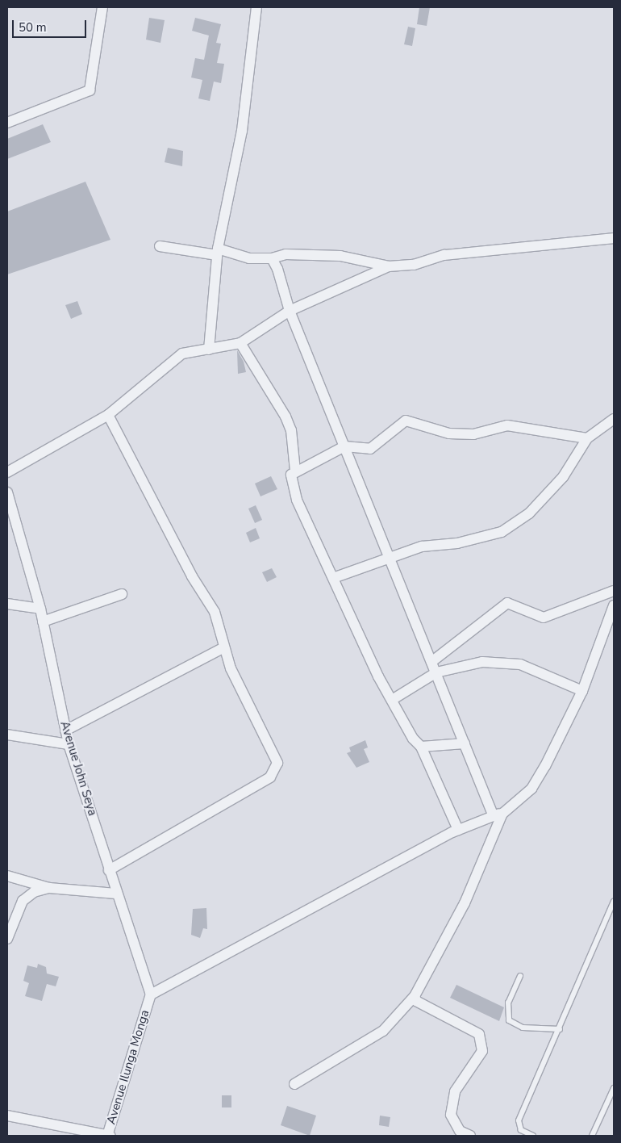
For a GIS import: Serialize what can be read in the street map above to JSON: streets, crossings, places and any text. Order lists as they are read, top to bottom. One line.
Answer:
{"streets":{"street":["Avenue John Seya","Avenue Ilunga Monga"]},"crossings":[["Avenue John Seya","Avenue Ilunga Monga"]],"scale_bar":"50 m"}
